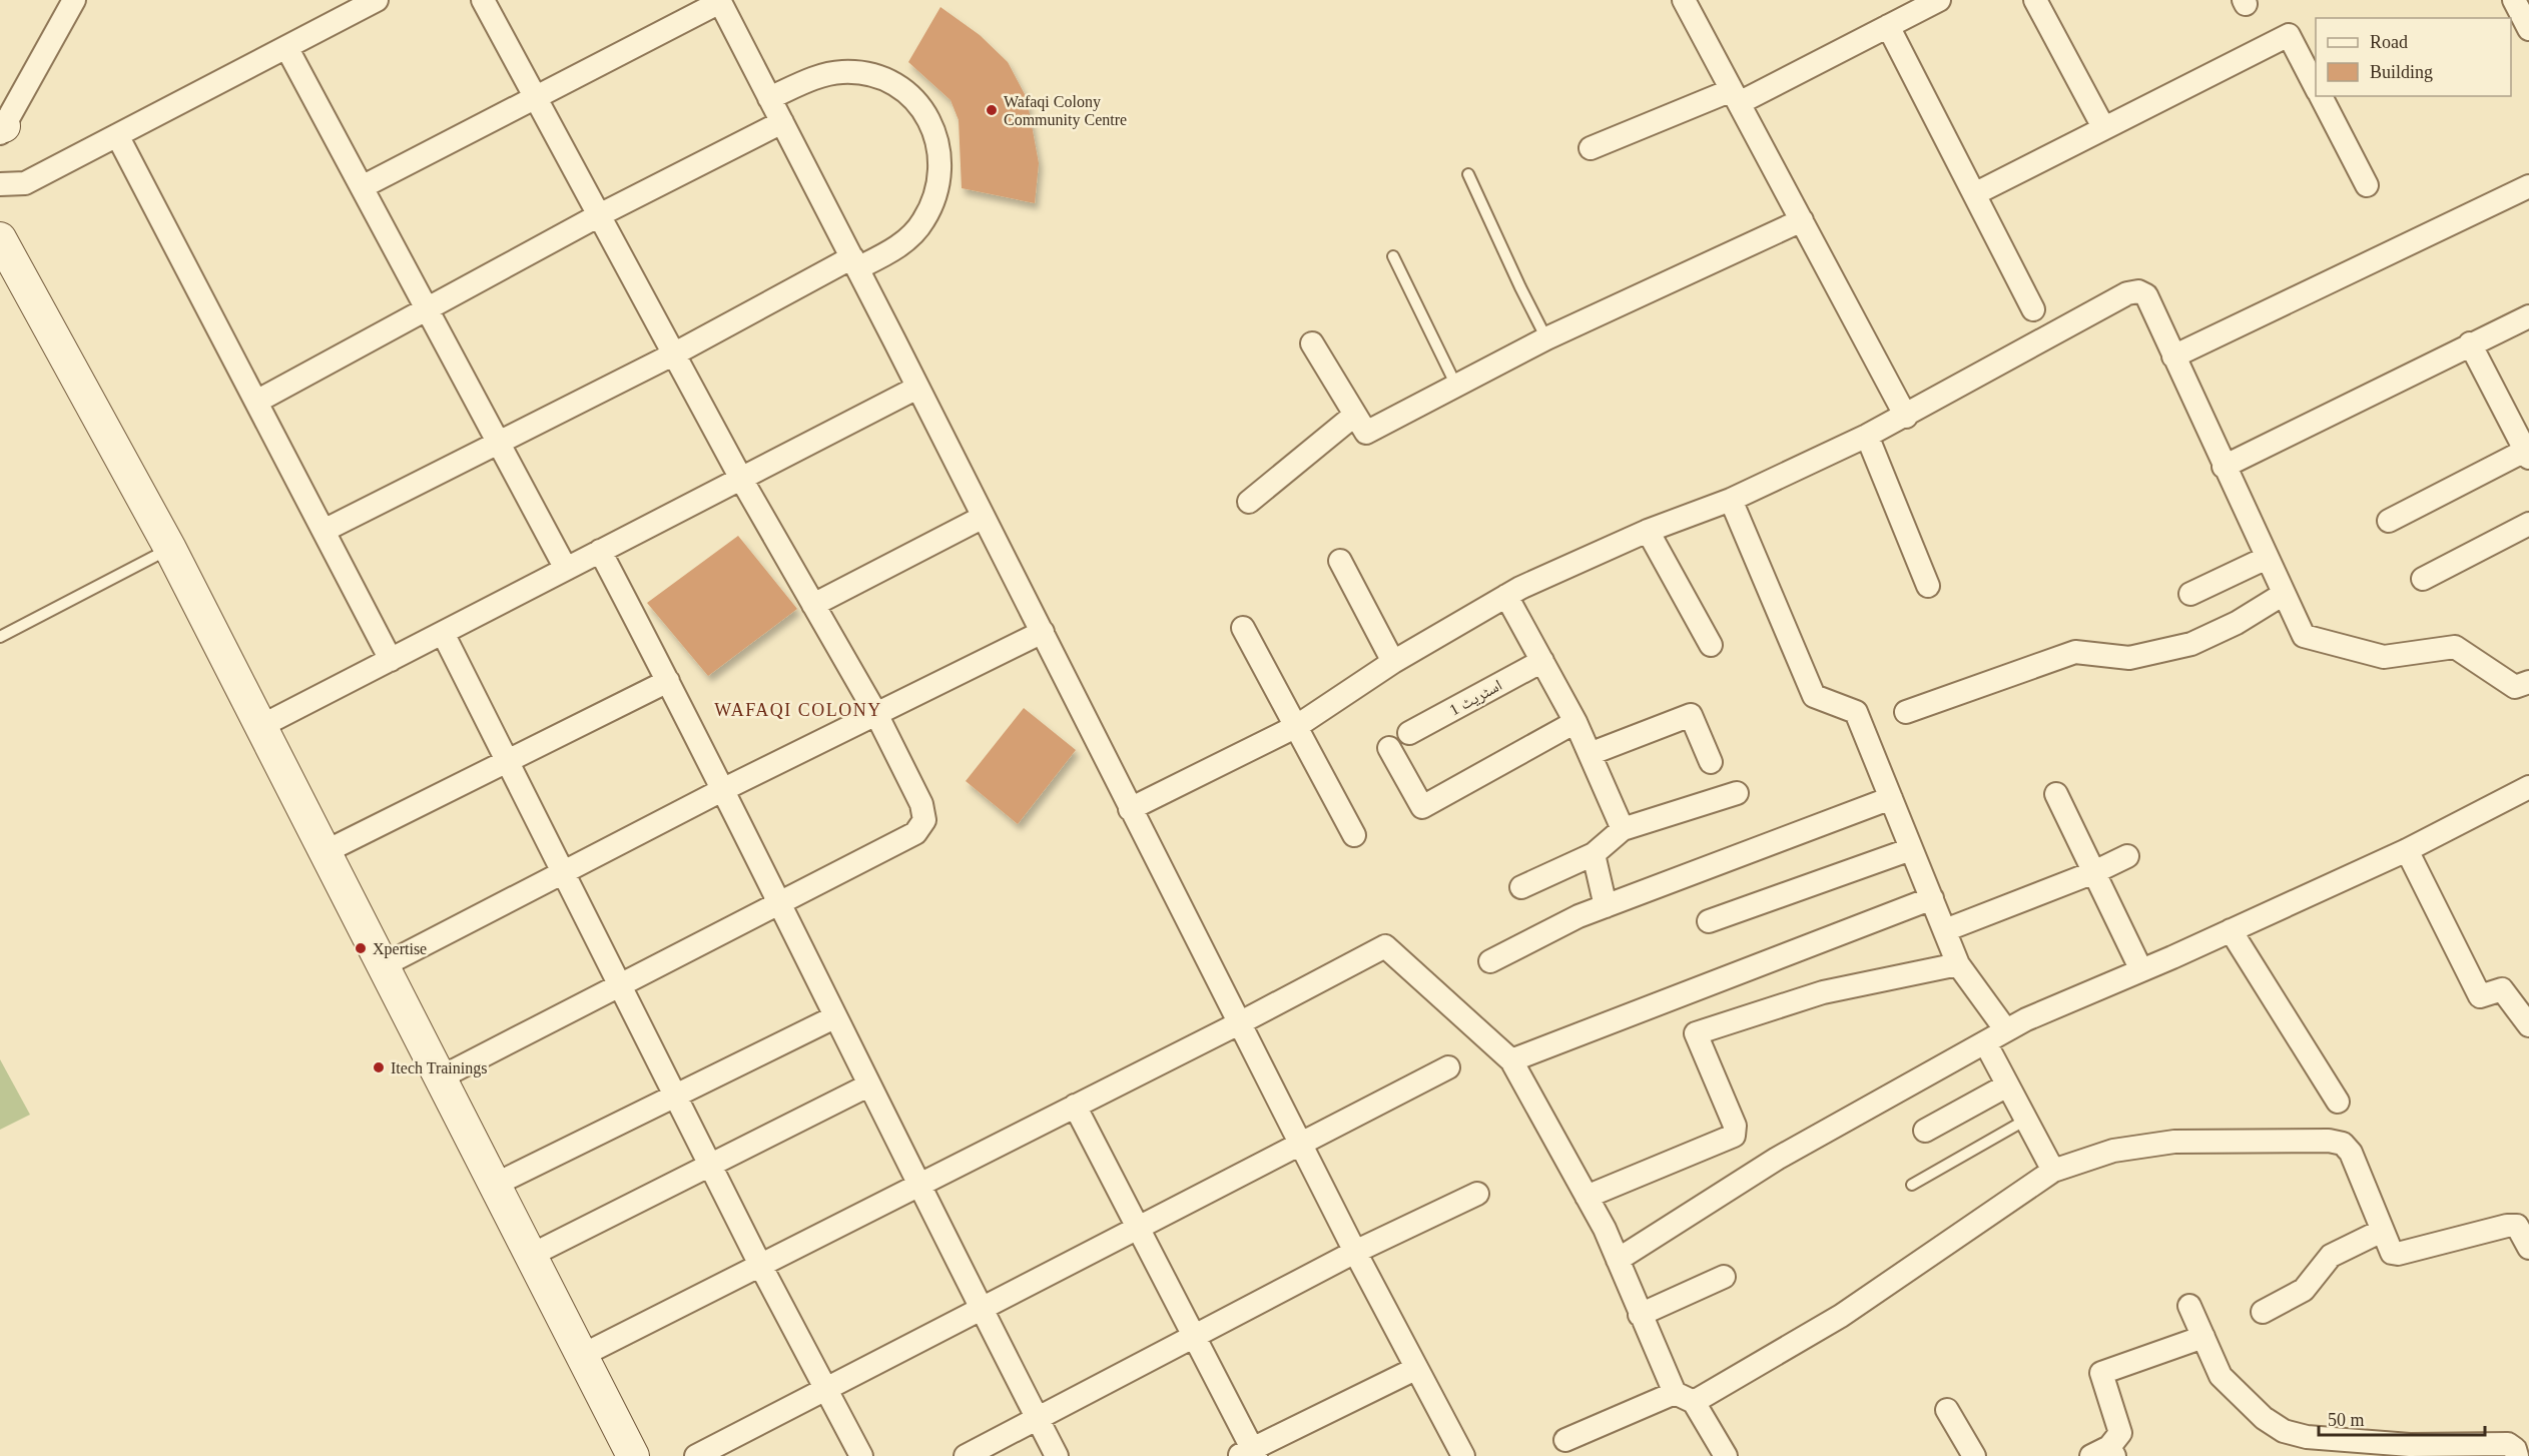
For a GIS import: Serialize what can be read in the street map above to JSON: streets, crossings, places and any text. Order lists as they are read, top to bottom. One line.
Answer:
{"streets":{"street":["اسٹریٹ 1"]},"districts":["WAFAQI COLONY"],"places":["Wafaqi Colony Community Centre","Xpertise","Itech Trainings"],"legend":["Road","Building"],"scale_bar":"50 m"}
